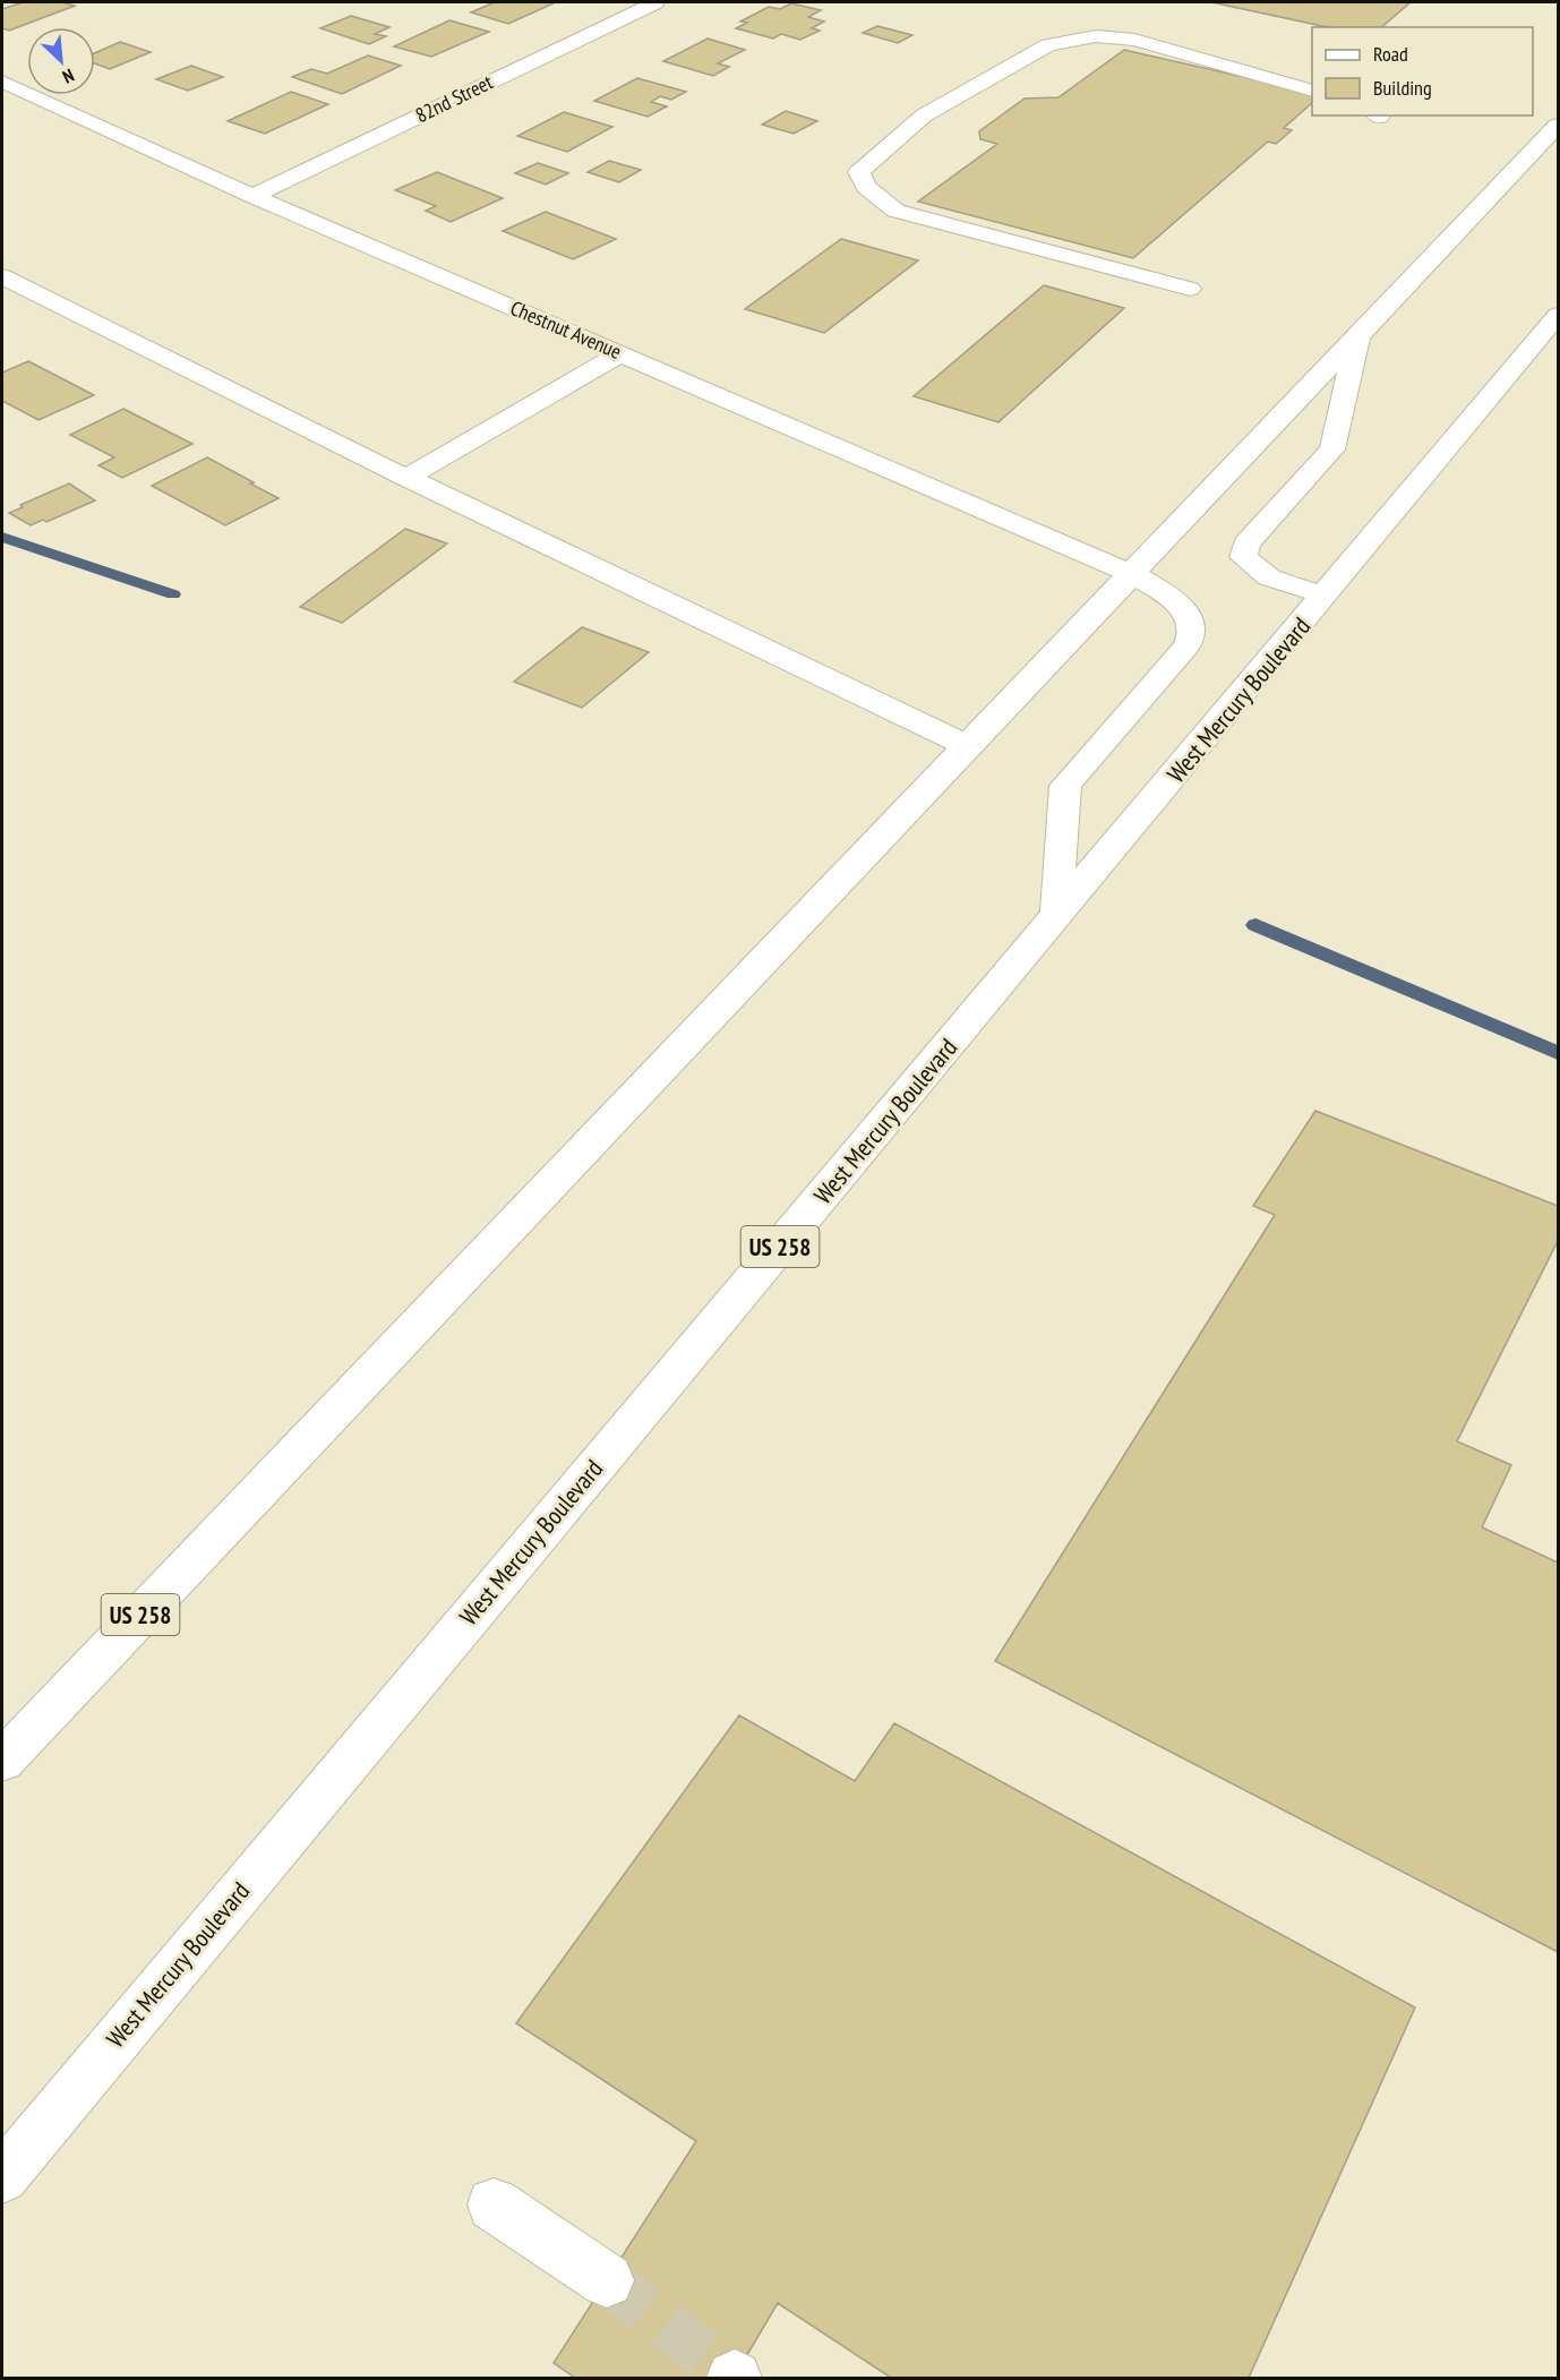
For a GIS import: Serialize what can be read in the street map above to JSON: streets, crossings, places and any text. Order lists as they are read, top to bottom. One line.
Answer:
{"streets":{"main road":["82nd Street","Chestnut Avenue","West Mercury Boulevard","US 258"]},"crossings":[["82nd Street","Chestnut Avenue"],["Chestnut Avenue","West Mercury Boulevard"],["Chestnut Avenue","US 258"]],"legend":["Road","Building"],"north":"bottom right"}
